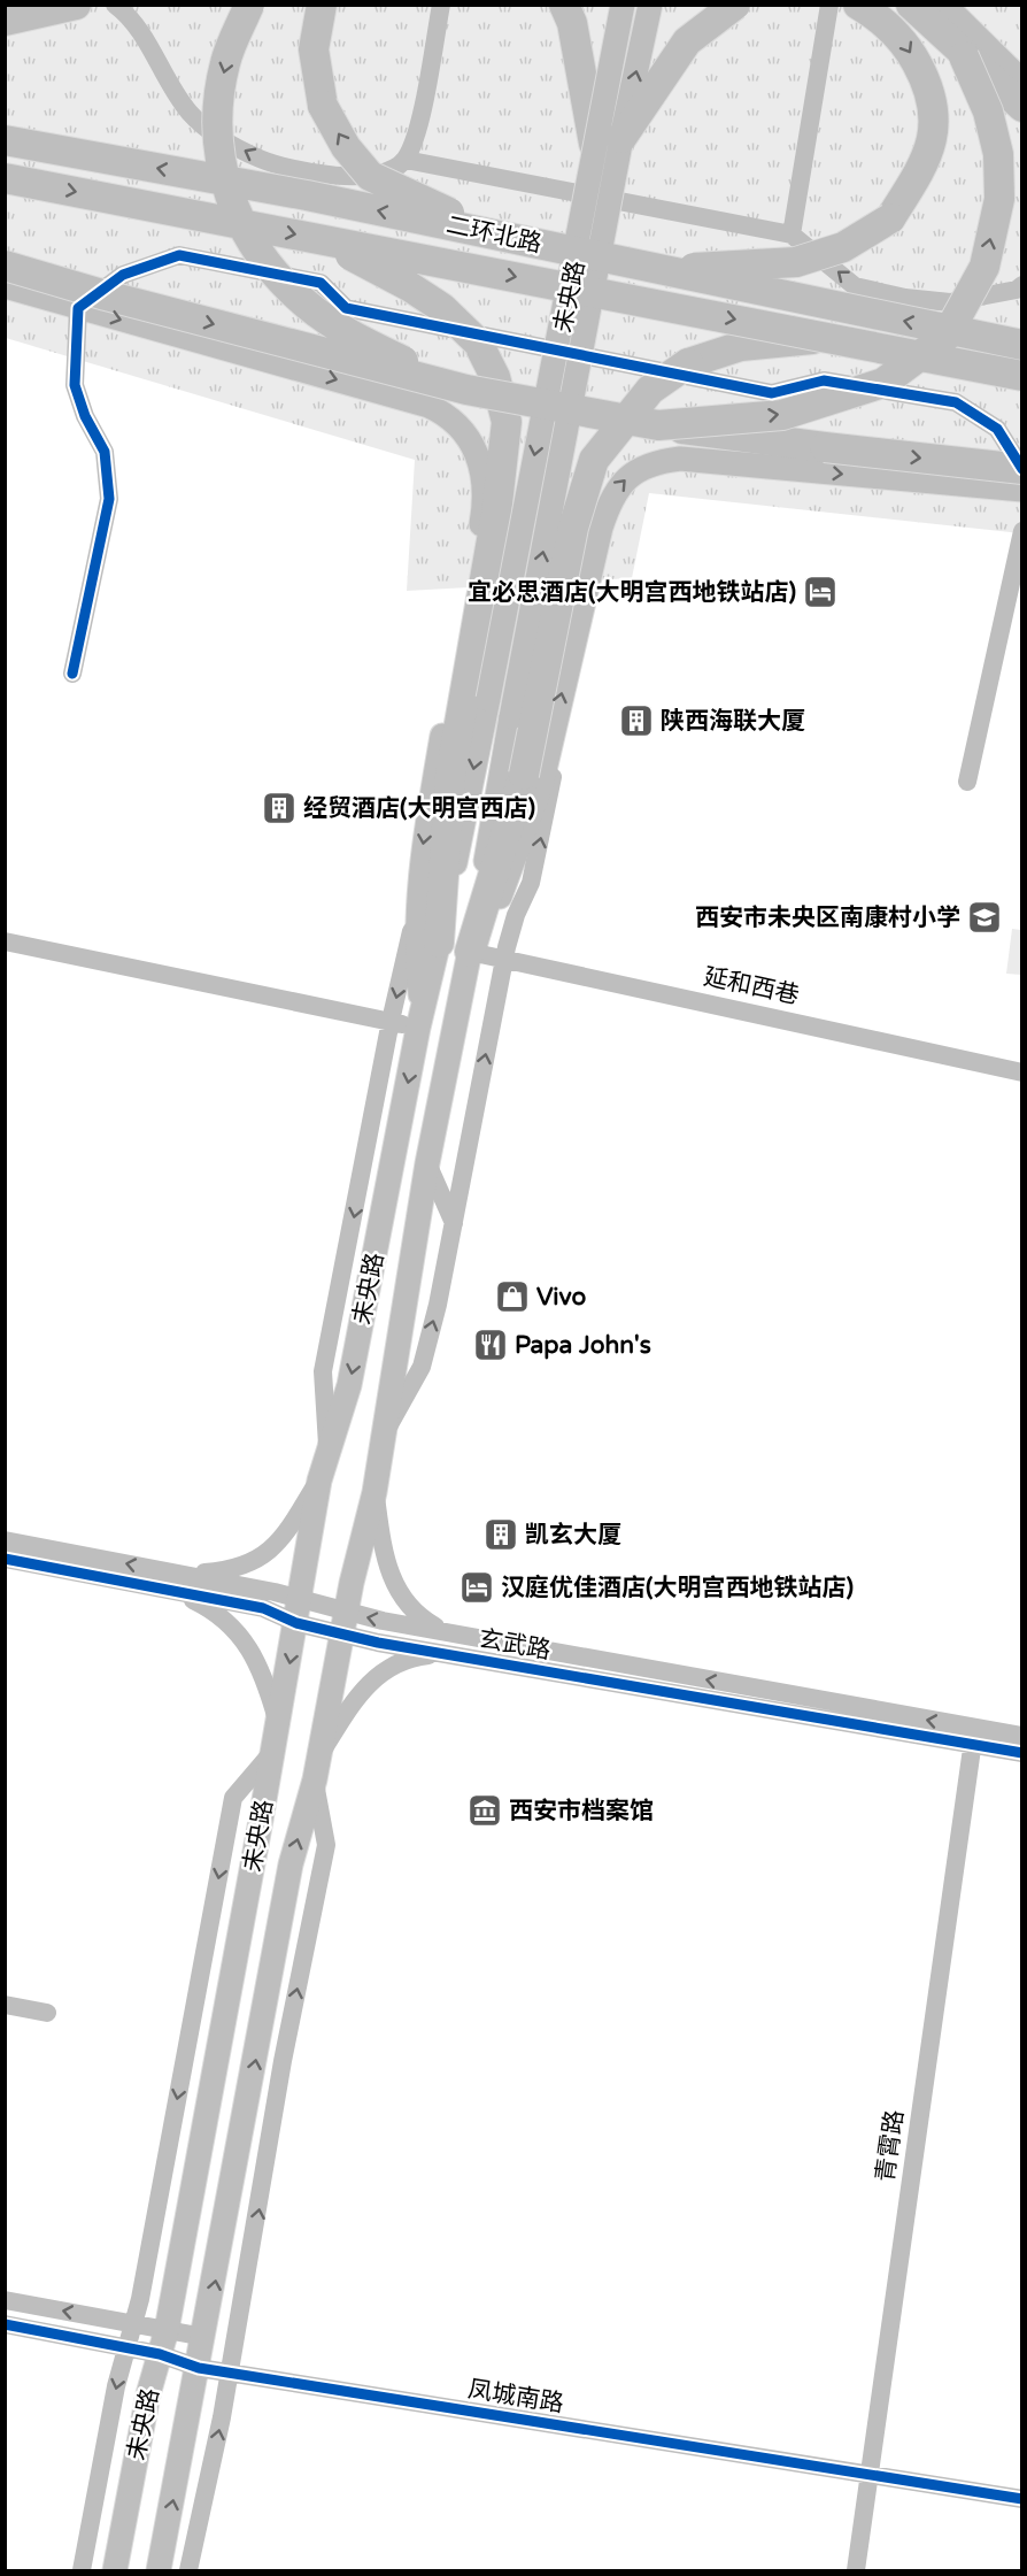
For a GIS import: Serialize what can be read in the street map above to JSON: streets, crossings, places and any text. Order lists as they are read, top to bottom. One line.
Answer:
{"streets":{"highway":["二环北路"],"main road":["未央路"],"street":["延和西巷","玄武路","青霄路","凤城南路"]},"crossings":[["未央路","延和西巷"],["未央路","玄武路"],["未央路","凤城南路"],["玄武路","青霄路"],["青霄路","凤城南路"]],"places":{"hotel":["宜必思酒店(大明宫西地铁站店)","汉庭优佳酒店(大明宫西地铁站店)"],"building":["陕西海联大厦","经贸酒店(大明宫西店)","凯玄大厦"],"school or university":["西安市未央区南康村小学"],"shop":["Vivo"],"restaurant":["Papa John's"],"museum":["西安市档案馆"]}}
